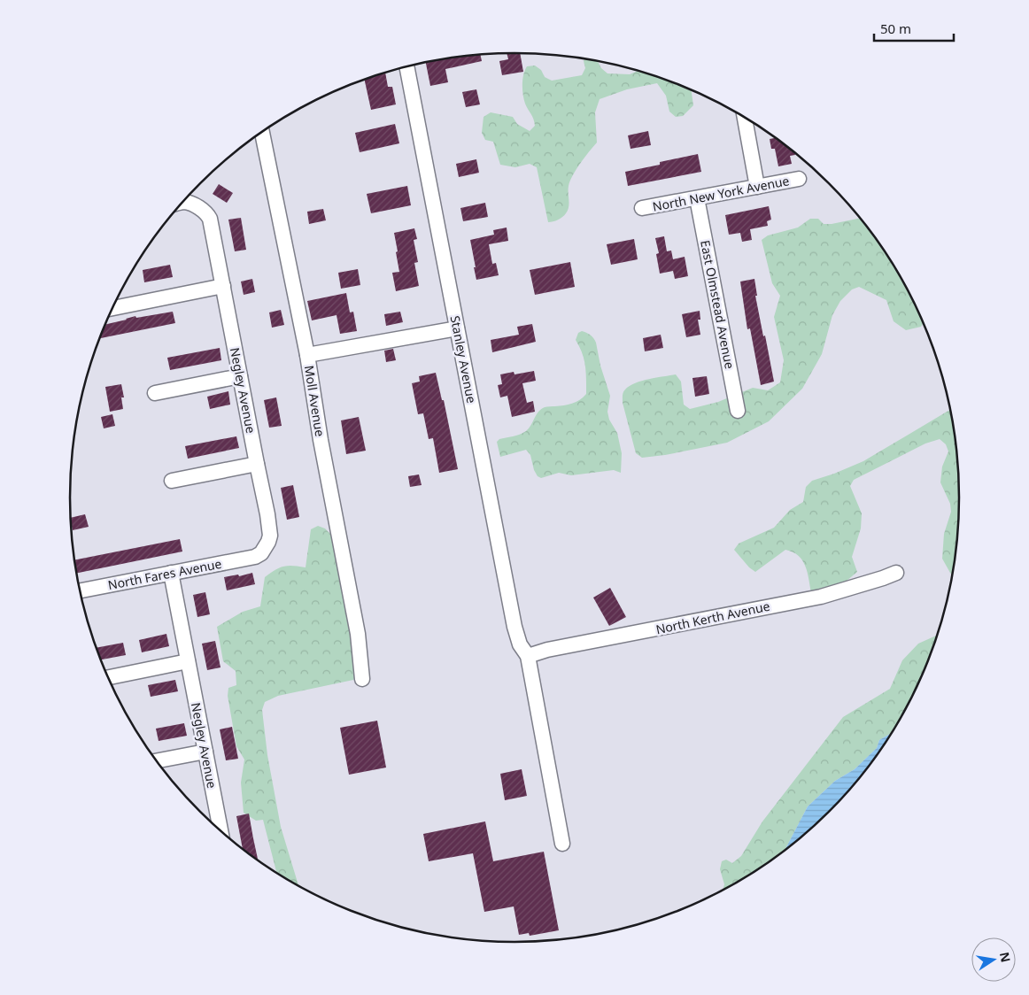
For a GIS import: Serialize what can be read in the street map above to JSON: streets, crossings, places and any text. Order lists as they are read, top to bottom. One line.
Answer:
{"streets":{"street":["North New York Avenue","East Olmstead Avenue","Stanley Avenue","Negley Avenue","Moll Avenue","North Fares Avenue","North Kerth Avenue"]},"crossings":[["North New York Avenue","East Olmstead Avenue"],["Stanley Avenue","North Kerth Avenue"],["Negley Avenue","North Fares Avenue"]],"scale_bar":"50 m","north":"right"}
